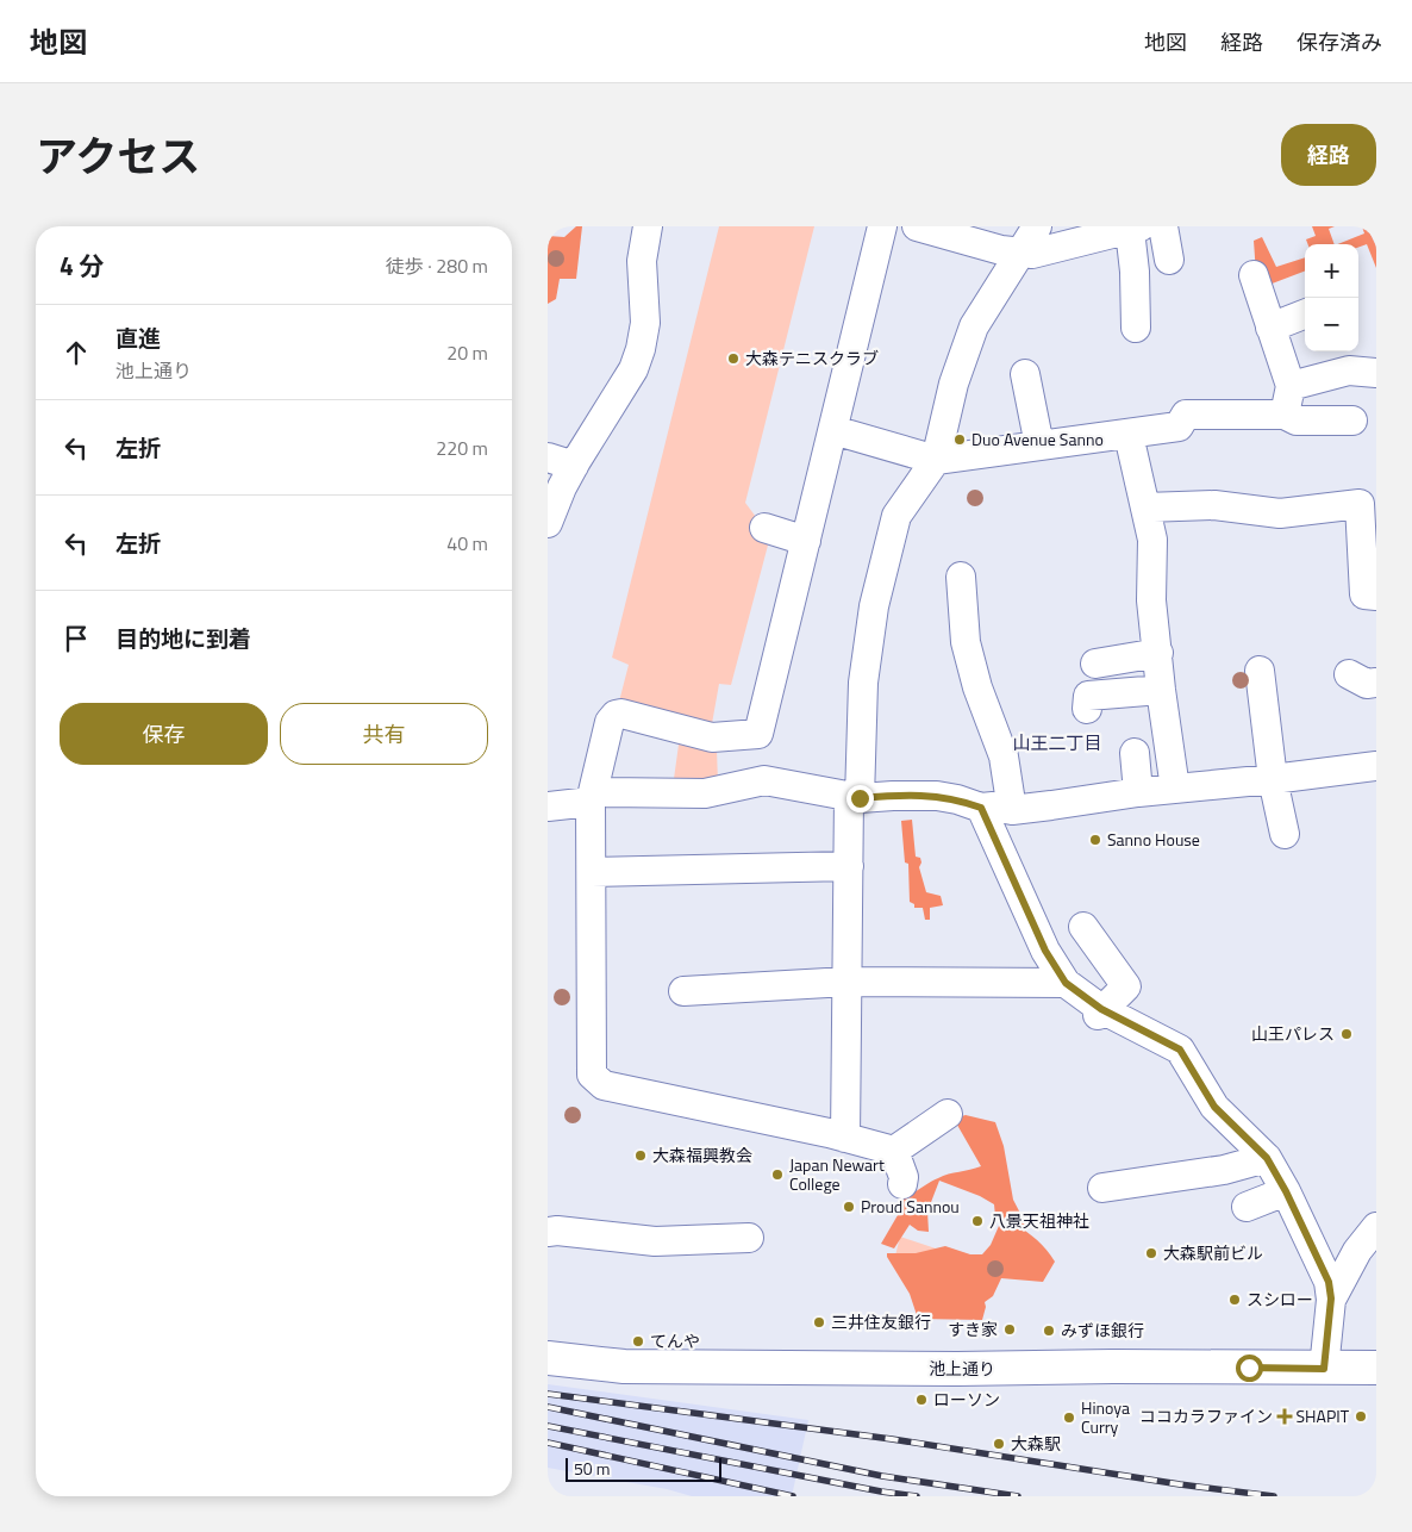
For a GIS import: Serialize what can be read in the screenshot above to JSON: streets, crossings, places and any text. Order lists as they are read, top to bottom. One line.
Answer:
{"streets":{"main road":["池上通り"]},"districts":["山王二丁目"],"places":{"other":["大森テニスクラブ","Duo Avenue Sanno","Sanno House","山王パレス","大森福興教会","Japan Newart College","Proud Sannou","八景天祖神社","大森駅前ビル","スシロー","三井住友銀行","すき家","みずほ銀行","てんや","ローソン","SHAPIT","Hinoya Curry","大森駅"],"health":["ココカラファイン"]},"scale_bar":"50 m","page":{"header":"地図","nav":["地図","経路","保存済み"],"title":"アクセス","buttons":["経路",["保存","共有"]],"heading":["4 分","徒歩 · 280 m"],"map_buttons":["+","−"],"list":[["直進","池上通り","20 m"],["左折","220 m"],["左折","40 m"],"目的地に到着"],"scale":"50 m"}}
